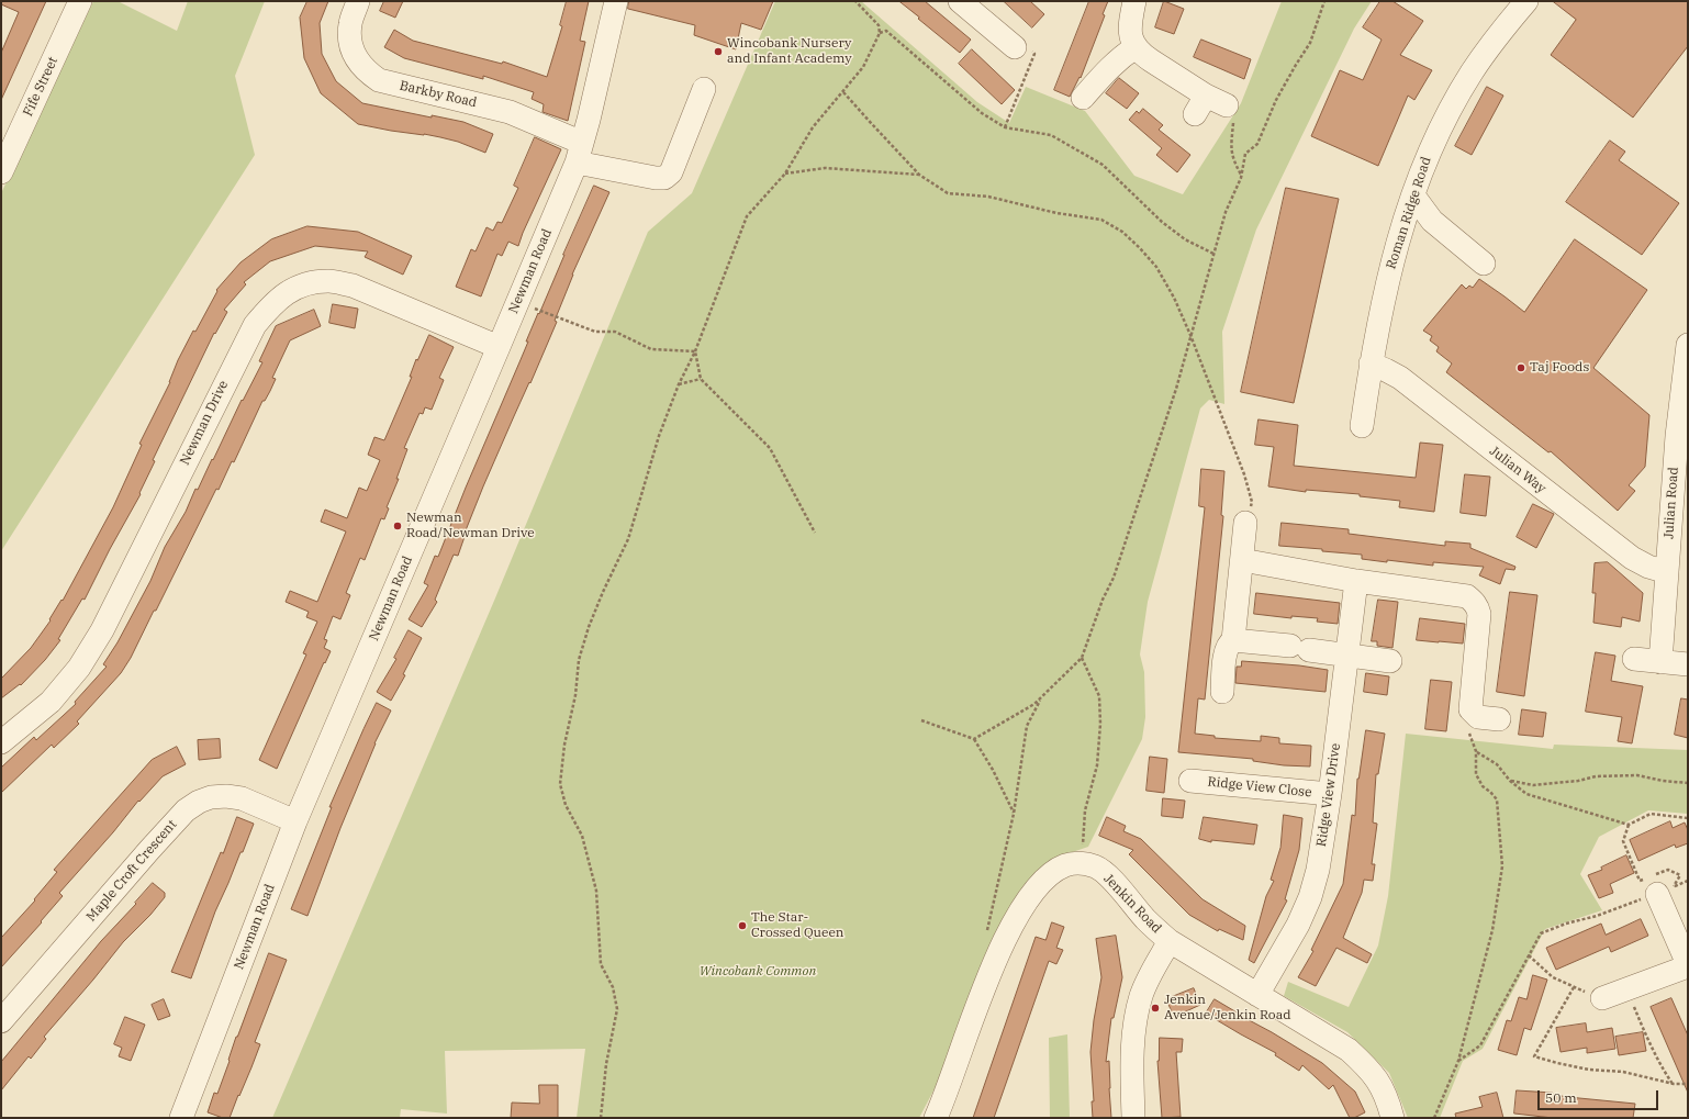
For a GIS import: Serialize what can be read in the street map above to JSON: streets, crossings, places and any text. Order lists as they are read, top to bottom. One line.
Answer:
{"streets":{"street":["Fife Street","Barkby Road","Roman Ridge Road","Newman Road","Newman Drive","Julian Way","Julian Road","Ridge View Close","Ridge View Drive","Maple Croft Crescent","Jenkin Road"]},"crossings":[["Barkby Road","Newman Road"],["Roman Ridge Road","Julian Way"],["Newman Road","Newman Drive"],["Newman Road","Maple Croft Crescent"],["Julian Way","Julian Road"],["Ridge View Close","Ridge View Drive"],["Ridge View Drive","Jenkin Road"]],"parks":["Wincobank Common"],"places":["Wincobank Nursery and Infant Academy","Taj Foods","Newman Road/Newman Drive","The Star- Crossed Queen","Jenkin Avenue/Jenkin Road"],"scale_bar":"50 m"}
